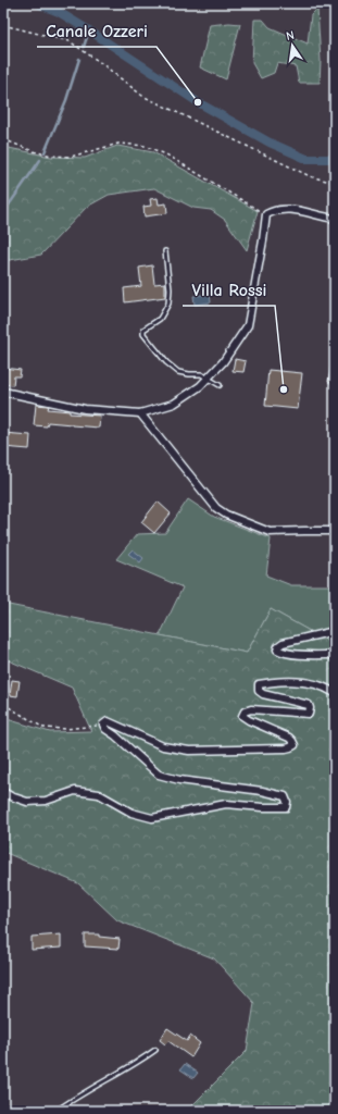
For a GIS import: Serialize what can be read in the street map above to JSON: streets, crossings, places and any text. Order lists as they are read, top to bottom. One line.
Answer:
{"places":["Canale Ozzeri","Villa Rossi"],"north":"top"}
